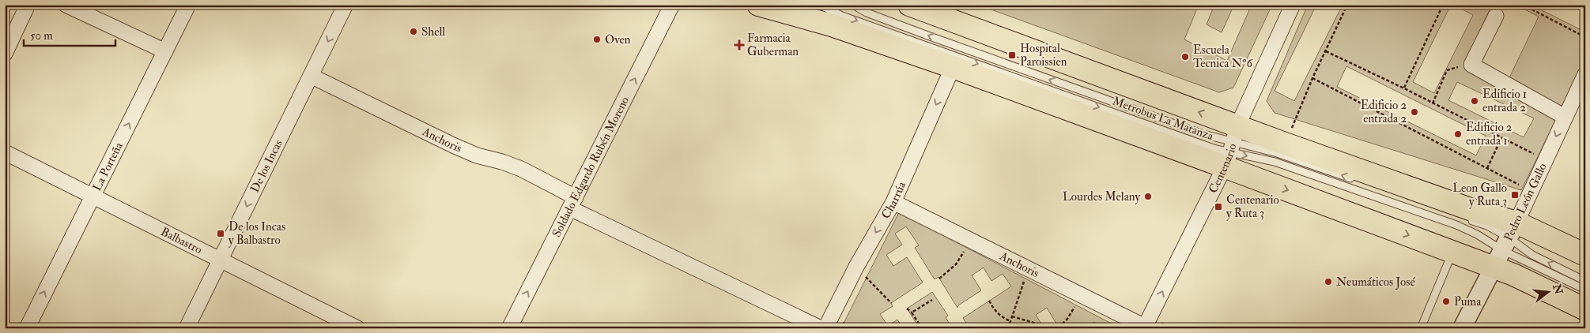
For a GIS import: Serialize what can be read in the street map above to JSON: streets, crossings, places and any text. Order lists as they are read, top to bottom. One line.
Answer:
{"streets":{"street":["Anchoris","La Porteña","De los Incas","Soldado Edgardo Rubén Moreno","Centenario","Charrúa","Pedro León Gallo","Balbastro"],"lane":["Metrobus La Matanza"]},"crossings":[["Metrobus La Matanza","Centenario"],["Metrobus La Matanza","Pedro León Gallo"],["Anchoris","De los Incas"],["Anchoris","Soldado Edgardo Rubén Moreno"],["Anchoris","Centenario"],["Anchoris","Charrúa"],["La Porteña","Balbastro"],["De los Incas","Balbastro"]],"one_way":["La Porteña","De los Incas","Soldado Edgardo Rubén Moreno","Centenario","Charrúa"],"places":{"other":["Shell","Oven","Escuela Tecnica Nº6","Edificio 1 entrada 2","Edificio 2 entrada 2","Edificio 2 entrada 1","Lourdes Melany","Neumáticos José","Puma"],"health":["Farmacia Guberman"],"transit":["Hospital Paroissien","Leon Gallo y Ruta 3","Centenario y Ruta 3","De los Incas y Balbastro"]},"scale_bar":"50 m","north":"right"}
